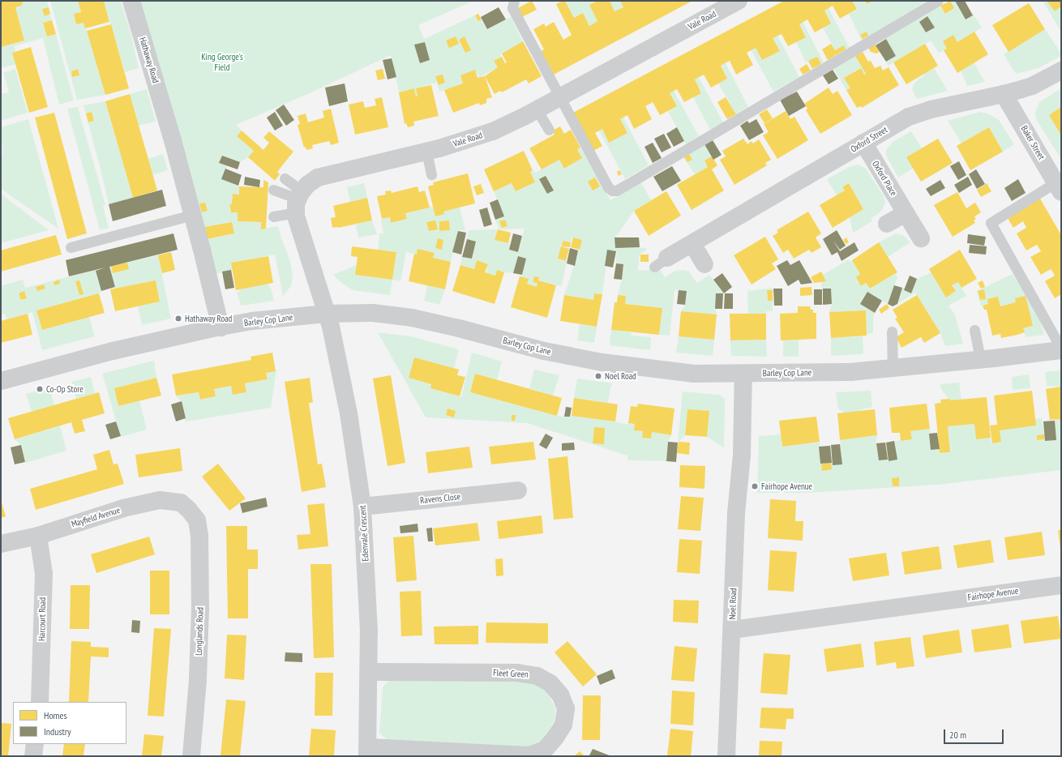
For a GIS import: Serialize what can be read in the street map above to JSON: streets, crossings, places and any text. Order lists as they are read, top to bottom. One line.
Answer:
{"streets":{"street":["Vale Road","Hathaway Road","Oxford Street","Baker Street","Oxford Place","Barley Cop Lane","Ravens Close","Mayfield Avenue","Edenvale Crescent","Fairhope Avenue","Noel Road","Harcourt Road","Longlands Road","Fleet Green"]},"crossings":[["Hathaway Road","Barley Cop Lane"],["Oxford Street","Baker Street"],["Oxford Street","Oxford Place"],["Barley Cop Lane","Edenvale Crescent"],["Barley Cop Lane","Noel Road"],["Ravens Close","Edenvale Crescent"],["Mayfield Avenue","Harcourt Road"],["Mayfield Avenue","Longlands Road"],["Edenvale Crescent","Fleet Green"],["Fairhope Avenue","Noel Road"]],"parks":["King George's Field"],"places":["Hathaway Road","Noel Road","Co-Op Store","Fairhope Avenue"],"legend":["Homes","Industry"],"scale_bar":"20 m"}
